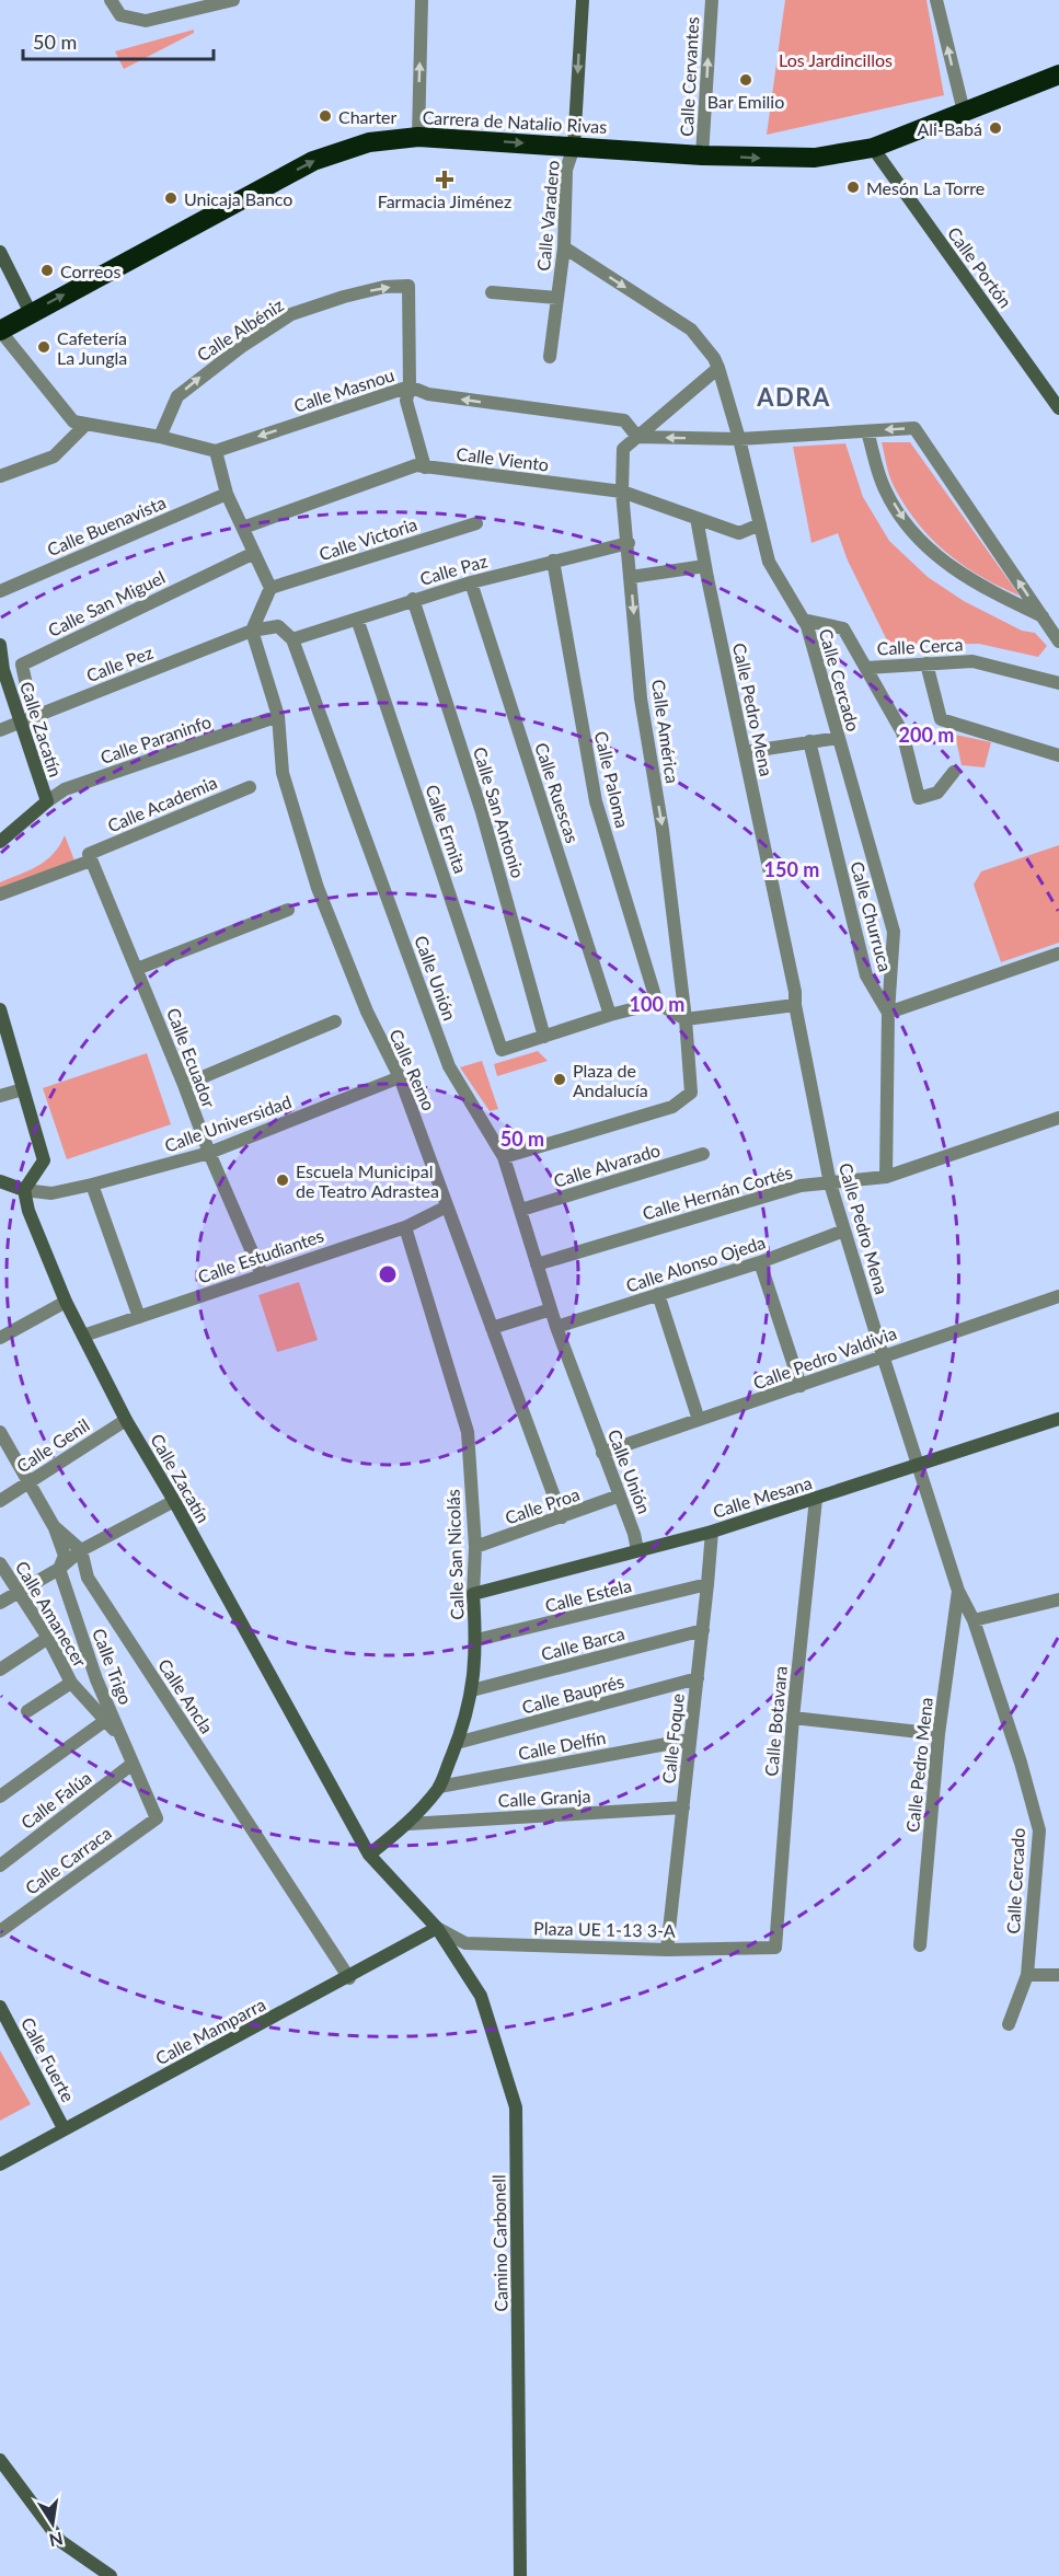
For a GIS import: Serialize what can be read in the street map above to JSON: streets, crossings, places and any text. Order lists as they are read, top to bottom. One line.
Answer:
{"streets":{"highway":["Carrera de Natalio Rivas"],"street":["Calle Cervantes","Calle Varadero","Calle Portón","Calle Albéniz","Calle Masnou","Calle Viento","Calle Buenavista","Calle Victoria","Calle Paz","Calle San Miguel","Calle Cerca","Calle Pez","Calle Cercado","Calle Pedro Mena","Calle Zacatín","Calle América","Calle Paraninfo","Calle Paloma","Calle Ruescas","Calle Academia","Calle San Antonio","Calle Ermita","Calle Churruca","Calle Unión","Calle Ecuador","Calle Remo","Calle Universidad","Calle Alvarado","Calle Hernán Cortés","Calle Estudiantes","Calle Alonso Ojeda","Calle Pedro Valdivia","Calle Genil","Calle Mesana","Calle Proa","Calle San Nicolás","Calle Estela","Calle Amanecer","Calle Barca","Calle Trigo","Calle Bauprés","Calle Ancla","Calle Botavara","Calle Foque","Calle Delfín","Calle Granja","Calle Falúa","Calle Carraca","Plaza UE 1-13 3-A","Calle Mamparra","Calle Fuerte","Camino Carbonell"]},"crossings":[["Calle Cervantes","Carrera de Natalio Rivas"],["Carrera de Natalio Rivas","Calle Varadero"],["Carrera de Natalio Rivas","Calle Portón"],["Calle Varadero","Calle Cercado"],["Calle Albéniz","Calle Masnou"],["Calle Masnou","Calle América"],["Calle Viento","Calle Cercado"],["Calle Viento","Calle Pedro Mena"],["Calle Viento","Calle América"],["Calle Paz","Calle América"],["Calle Paz","Calle Paloma"],["Calle Paz","Calle Ruescas"],["Calle Paz","Calle San Antonio"],["Calle Paz","Calle Ermita"],["Calle Paz","Calle Unión"],["Calle San Miguel","Calle Pez"],["Calle San Miguel","Calle Zacatín"],["Calle Cerca","Calle Cercado"],["Calle Pez","Calle Zacatín"],["Calle Pez","Calle Remo"],["Calle Cercado","Calle Pedro Mena"],["Calle Cercado","Calle Churruca"],["Calle Pedro Mena","Calle Hernán Cortés"],["Calle Pedro Mena","Calle Alonso Ojeda"],["Calle Pedro Mena","Calle Pedro Valdivia"],["Calle Pedro Mena","Calle Mesana"],["Calle Zacatín","Calle Paraninfo"],["Calle Zacatín","Calle Universidad"],["Calle Zacatín","Calle Estudiantes"],["Calle Zacatín","Calle Genil"],["Calle Zacatín","Calle San Nicolás"],["Calle Zacatín","Plaza UE 1-13 3-A"],["Calle Zacatín","Calle Mamparra"],["Calle Zacatín","Camino Carbonell"],["Calle América","Calle Unión"],["Calle Paraninfo","Calle Remo"],["Calle Academia","Calle Ecuador"],["Calle San Antonio","Calle Ermita"],["Calle Unión","Calle Alvarado"],["Calle Unión","Calle Hernán Cortés"],["Calle Unión","Calle Alonso Ojeda"],["Calle Unión","Calle Pedro Valdivia"],["Calle Unión","Calle Mesana"],["Calle Unión","Calle Proa"],["Calle Ecuador","Calle Universidad"],["Calle Ecuador","Calle Estudiantes"],["Calle Remo","Calle Universidad"],["Calle Remo","Calle Estudiantes"],["Calle Remo","Calle Proa"],["Calle Estudiantes","Calle San Nicolás"],["Calle Mesana","Calle San Nicolás"],["Calle Mesana","Calle Botavara"],["Calle Mesana","Calle Foque"],["Calle Proa","Calle San Nicolás"],["Calle San Nicolás","Calle Estela"],["Calle San Nicolás","Calle Barca"],["Calle San Nicolás","Calle Bauprés"],["Calle San Nicolás","Calle Delfín"],["Calle San Nicolás","Calle Granja"],["Calle Estela","Calle Foque"],["Calle Amanecer","Calle Trigo"],["Calle Barca","Calle Foque"],["Calle Trigo","Calle Falúa"],["Calle Trigo","Calle Carraca"],["Calle Bauprés","Calle Foque"],["Calle Ancla","Calle Mamparra"],["Calle Botavara","Plaza UE 1-13 3-A"],["Calle Foque","Calle Delfín"],["Calle Foque","Calle Granja"],["Calle Foque","Plaza UE 1-13 3-A"],["Plaza UE 1-13 3-A","Calle Mamparra"],["Plaza UE 1-13 3-A","Camino Carbonell"],["Calle Mamparra","Calle Fuerte"],["Calle Mamparra","Camino Carbonell"]],"one_way":["Calle Cervantes","Carrera de Natalio Rivas","Calle Varadero","Calle Masnou","Calle América"],"districts":["ADRA"],"parks":["Los Jardincillos"],"places":{"other":["Bar Emilio","Charter","Ali-Babá","Mesón La Torre","Unicaja Banco","Correos","Cafetería La Jungla","Plaza de Andalucía","Escuela Municipal de Teatro Adrastea"],"health":["Farmacia Jiménez"]},"scale_bar":"50 m","north":"bottom","rings":["200 m","150 m","100 m","50 m"]}
